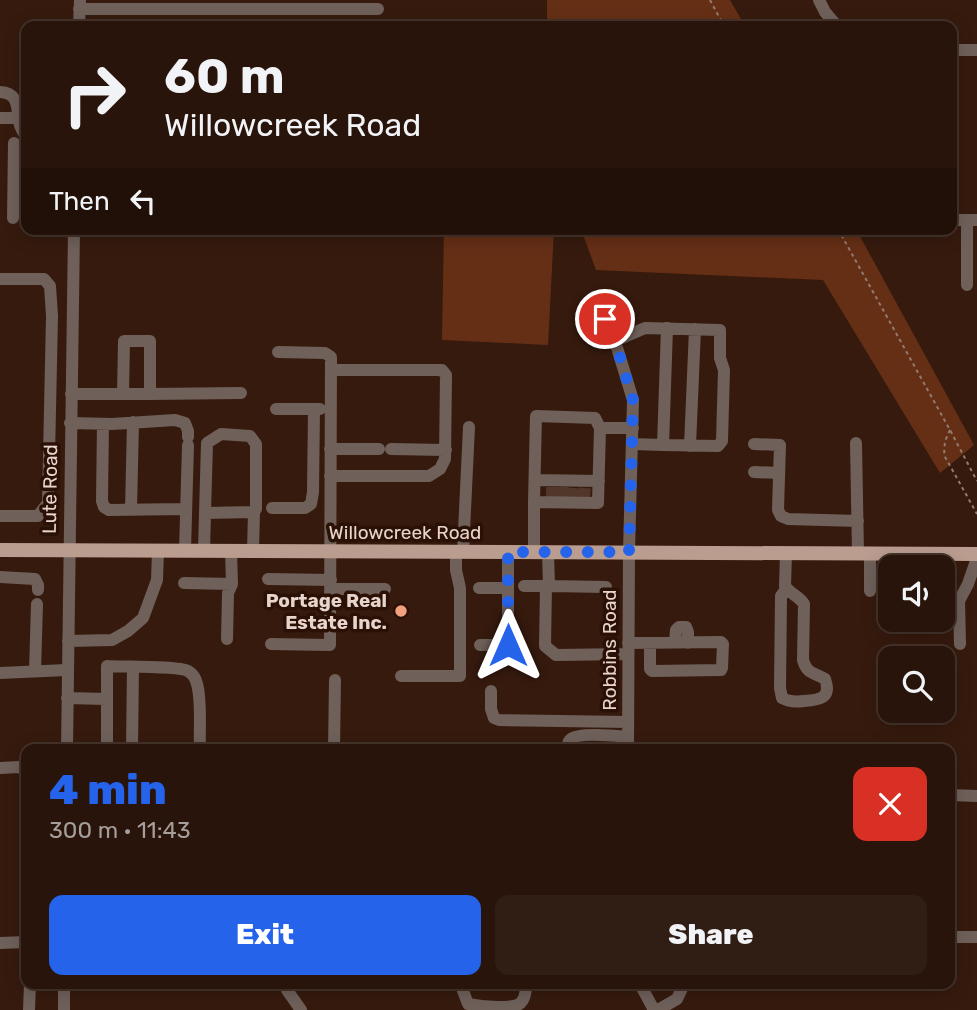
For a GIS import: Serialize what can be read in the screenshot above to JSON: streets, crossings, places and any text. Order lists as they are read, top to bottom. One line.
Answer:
{"streets":{"main road":["Willowcreek Road"],"street":["Lute Road","Robbins Road"]},"crossings":[["Lute Road","Willowcreek Road"],["Willowcreek Road","Robbins Road"]],"places":["Portage Real Estate Inc."],"page":{"turn":["60 m","Willowcreek Road"],"then":"Then","heading":["4 min","300 m · 11:43"],"buttons":["Exit","Share"]}}
